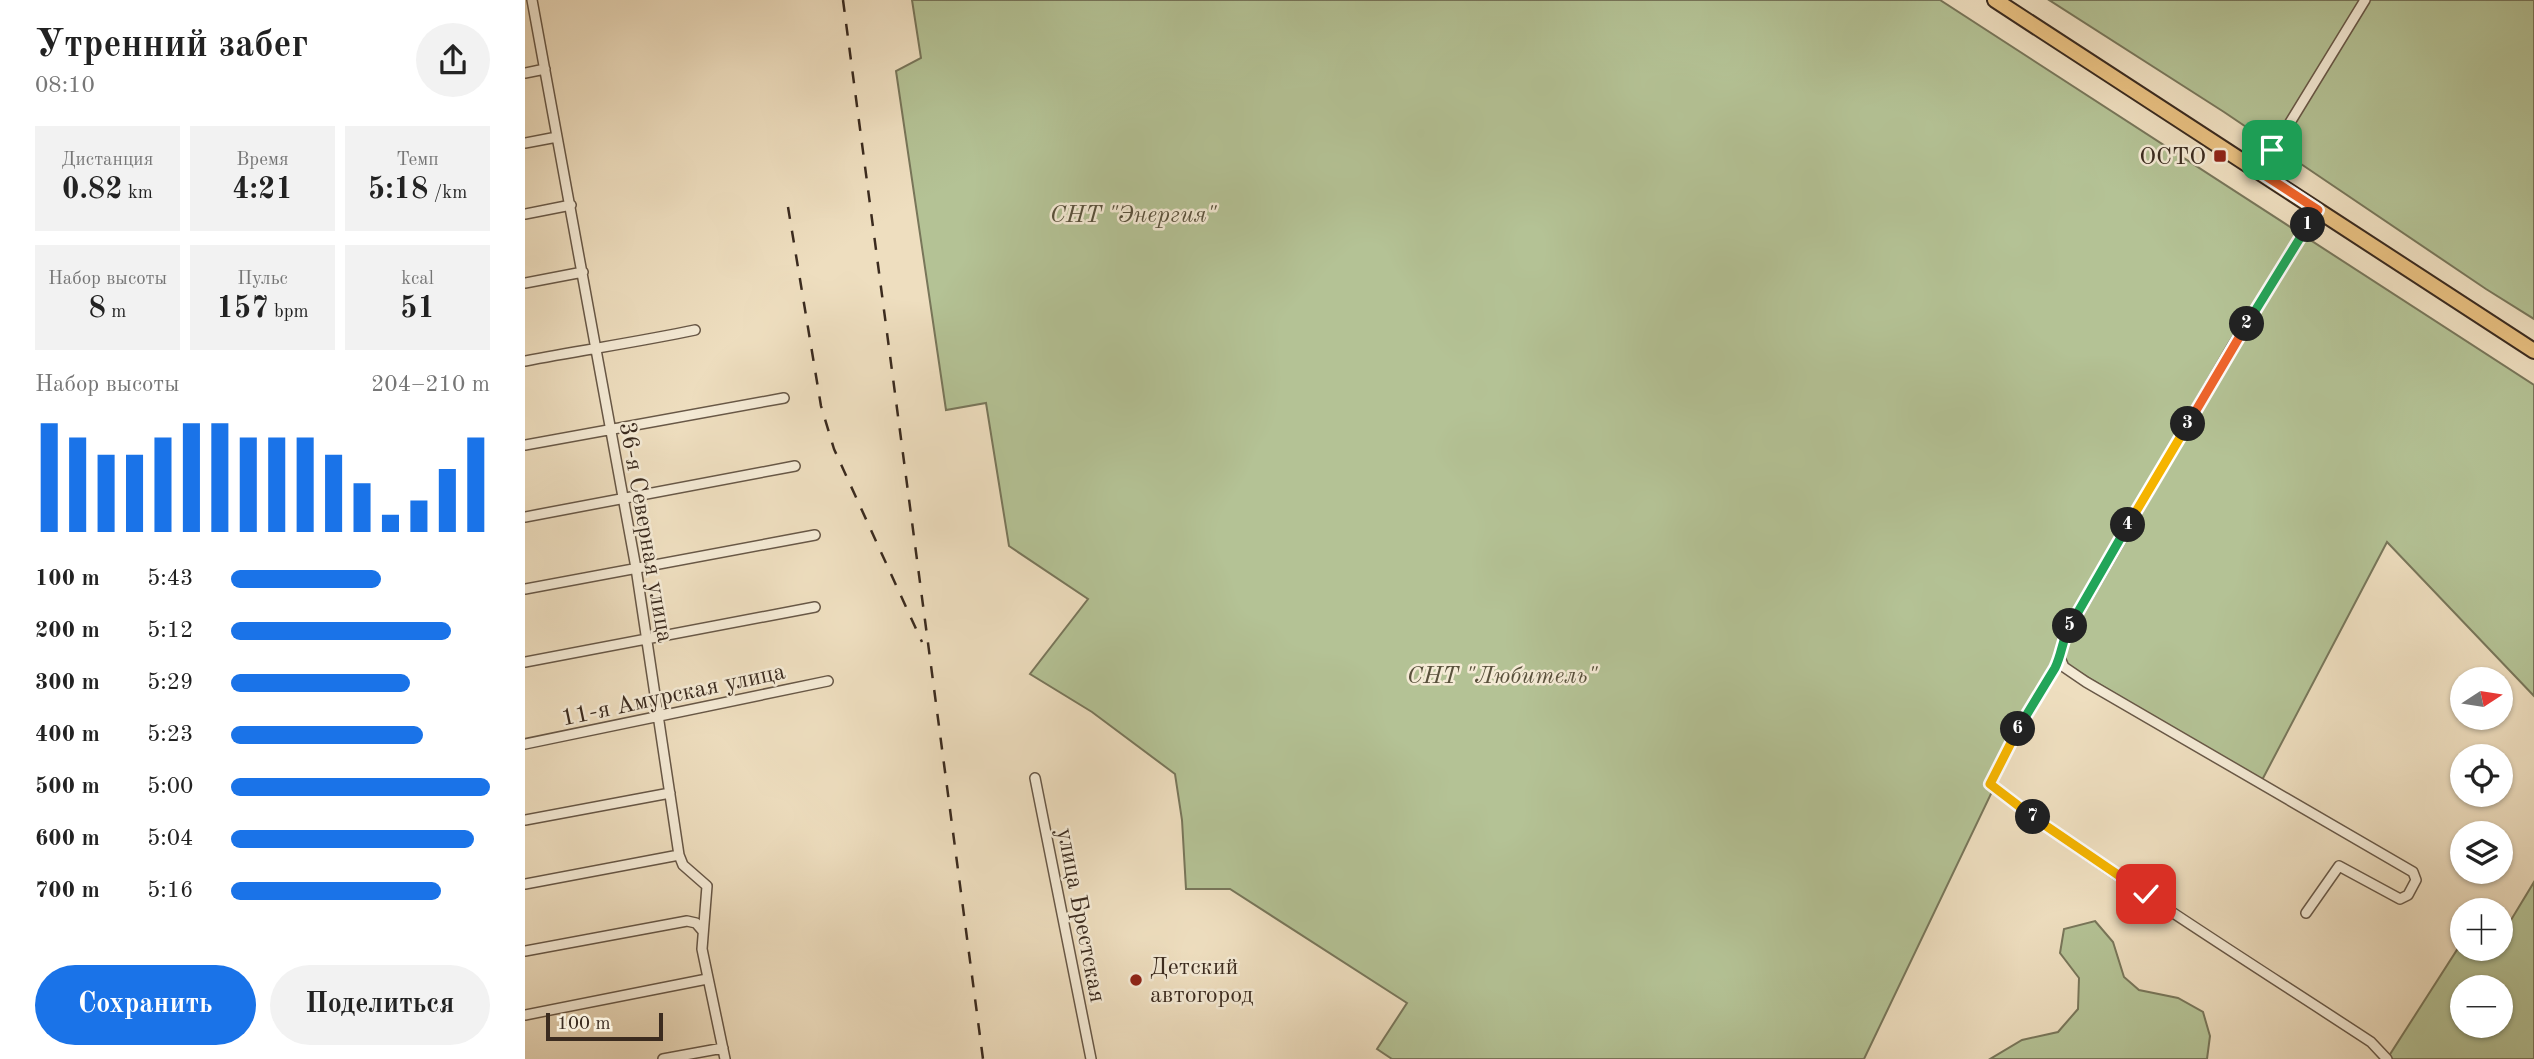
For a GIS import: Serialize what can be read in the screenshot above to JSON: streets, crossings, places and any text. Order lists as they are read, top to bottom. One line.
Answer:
{"streets":{"street":["36-я Северная улица","11-я Амурская улица","улица Брестская"]},"crossings":[["36-я Северная улица","11-я Амурская улица"]],"parks":["СНТ \"Энергия\"","СНТ \"Любитель\""],"places":{"transit":["ОСТО"],"other":["Детский автогород"]},"scale_bar":"100 m","north":"right","page":{"heading":["Утренний забег","08:10"],"stats":[["Дистанция","0.82 km"],["Время","4:21"],["Темп","5:18 /km"],["Набор высоты","8 m"],["Пульс","157 bpm"],["kcal","51"]],"pins":["1","2","3","4","5","6","7"],"chart":["Набор высоты","204–210 m"],"list":[{"name":"100 m","note":"5:43"},{"name":"200 m","note":"5:12"},{"name":"300 m","note":"5:29"},{"name":"400 m","note":"5:23"},{"name":"500 m","note":"5:00"},{"name":"600 m","note":"5:04"},{"name":"700 m","note":"5:16"}],"map_buttons":["+","−"],"buttons":["Сохранить","Поделиться"],"scale":"100 m"}}
